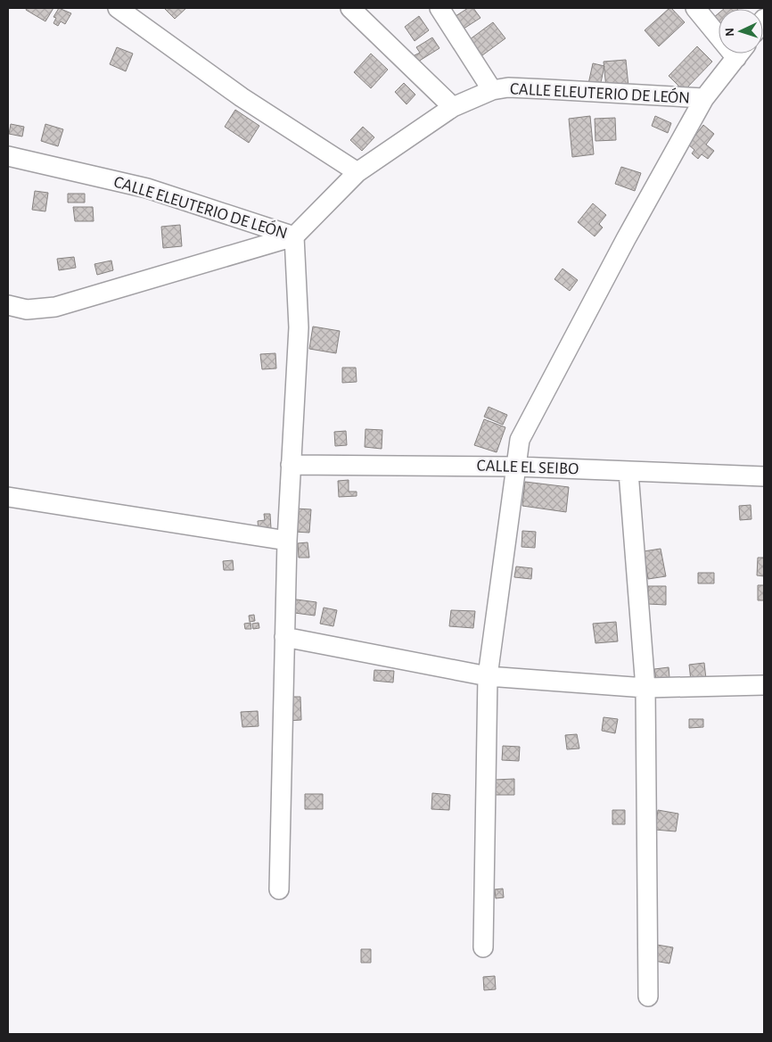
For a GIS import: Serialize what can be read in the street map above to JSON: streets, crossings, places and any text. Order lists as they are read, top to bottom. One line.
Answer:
{"streets":{"street":["CALLE ELEUTERIO DE LEÓN","CALLE EL SEIBO"]},"north":"left"}
